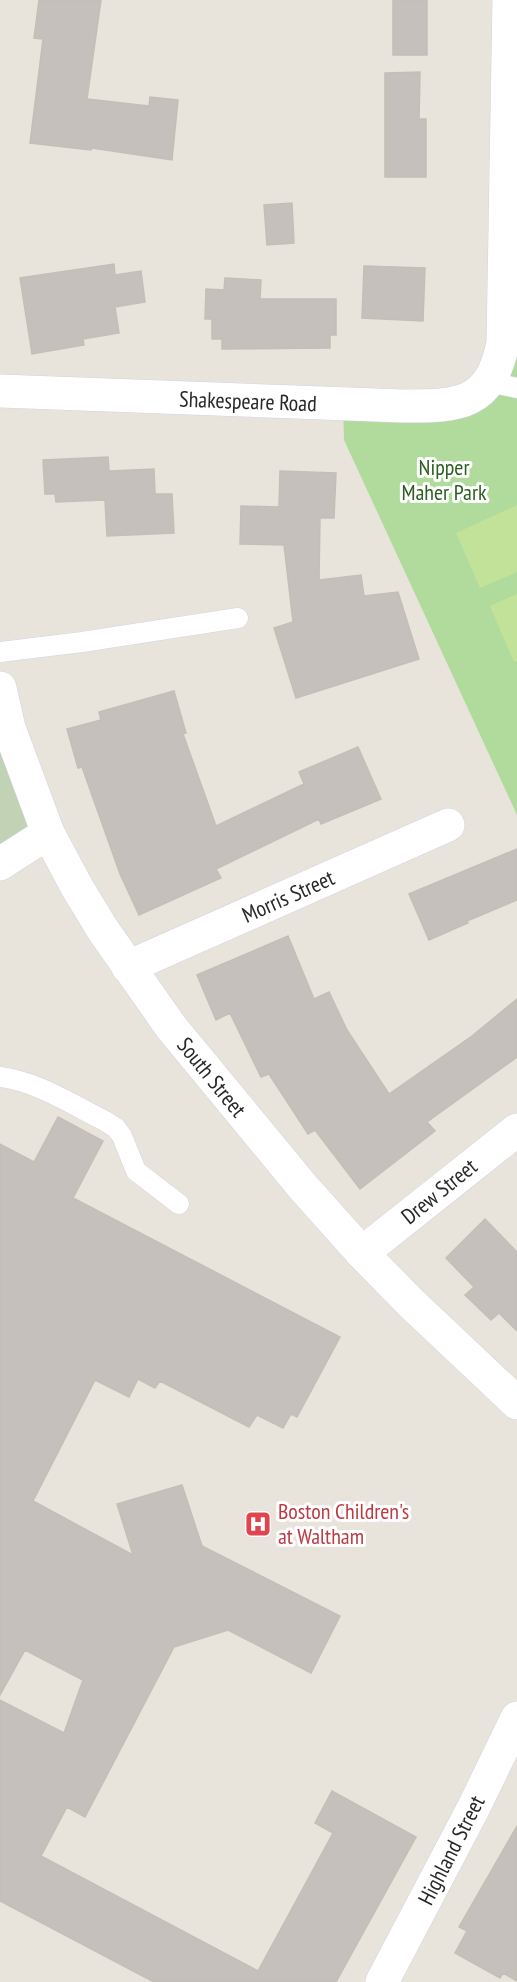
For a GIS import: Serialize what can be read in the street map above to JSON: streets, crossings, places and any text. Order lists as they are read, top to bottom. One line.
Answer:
{"streets":{"street":["Shakespeare Road","Morris Street","South Street","Drew Street","Highland Street"]},"crossings":[["Morris Street","South Street"],["South Street","Drew Street"]],"parks":["Nipper Maher Park"],"places":{"hospital":["Boston Children's at Waltham"]}}
